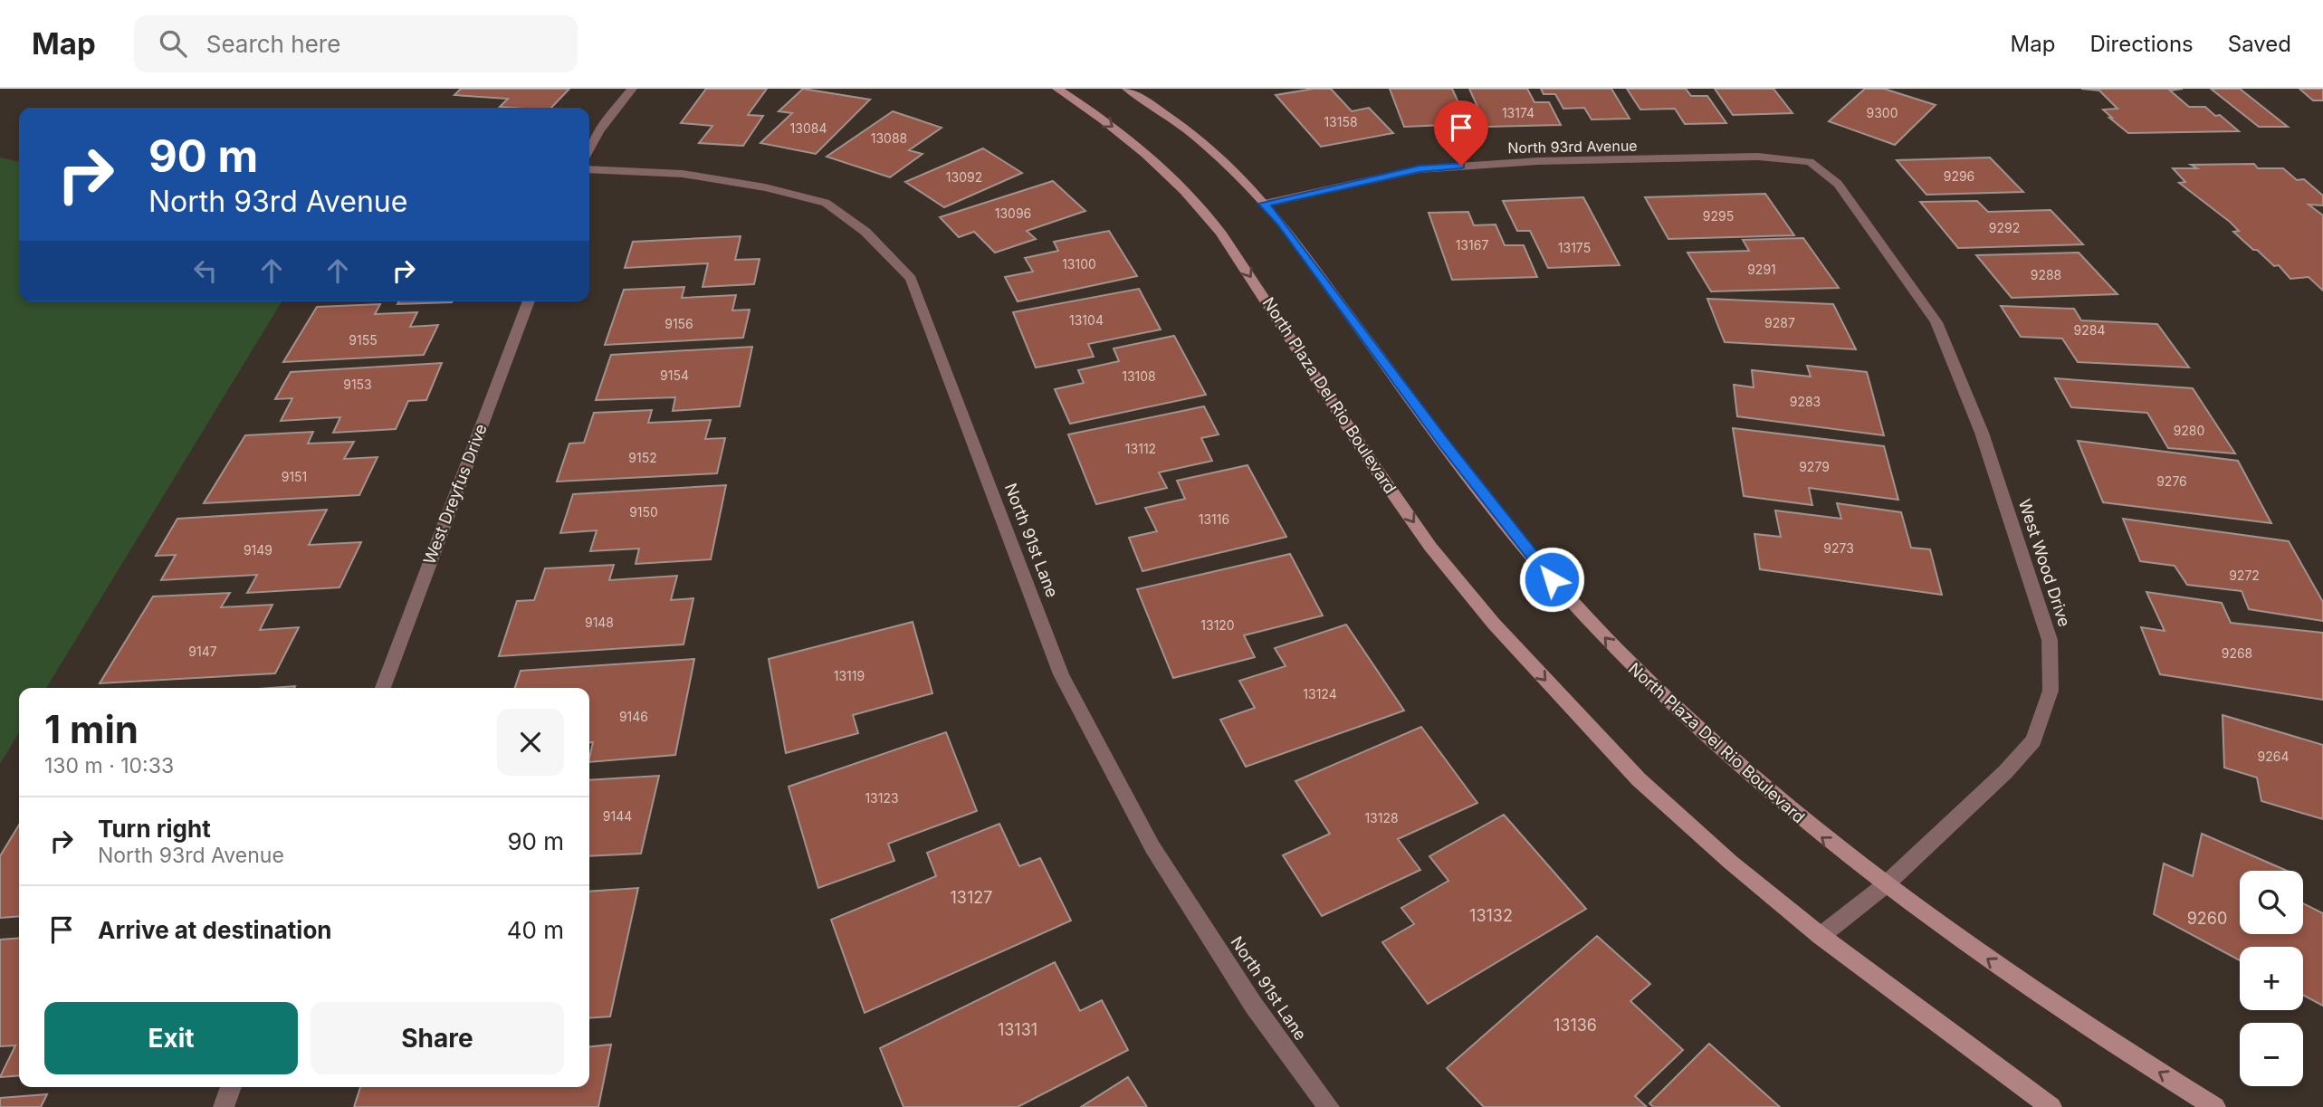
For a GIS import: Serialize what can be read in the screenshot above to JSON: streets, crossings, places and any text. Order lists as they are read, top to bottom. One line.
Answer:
{"streets":{"street":["North 93rd Avenue","North Plaza Del Rio Boulevard","West Dreyfus Drive","North 91st Lane","West Wood Drive"]},"crossings":[["North 93rd Avenue","North Plaza Del Rio Boulevard"],["North 93rd Avenue","West Wood Drive"],["North Plaza Del Rio Boulevard","West Wood Drive"]],"house_numbers":["13174","9300","13158","13084","13088","9296","13092","13096","9295","9292","13167","13175","13100","9291","9288","13104","9287","9156","9284","9155","9154","13108","9153","9283","9280","13112","9152","9279","9151","9276","9150","13116","9273","9149","9272","9148","13120","9147","9268","13119","13124","9146","9264","13123","9144","13128","13127","13132","9260","13136","13131"],"page":{"header":"Map","search":"Search here","nav":["Map","Directions","Saved"],"turn":["90 m","North 93rd Avenue"],"heading":["1 min","130 m · 10:33"],"list":[{"name":"Turn right","note":"North 93rd Avenue","value":"90 m"},{"name":"Arrive at destination","value":"40 m"}],"map_buttons":["+","−"],"buttons":["Exit","Share"]}}
